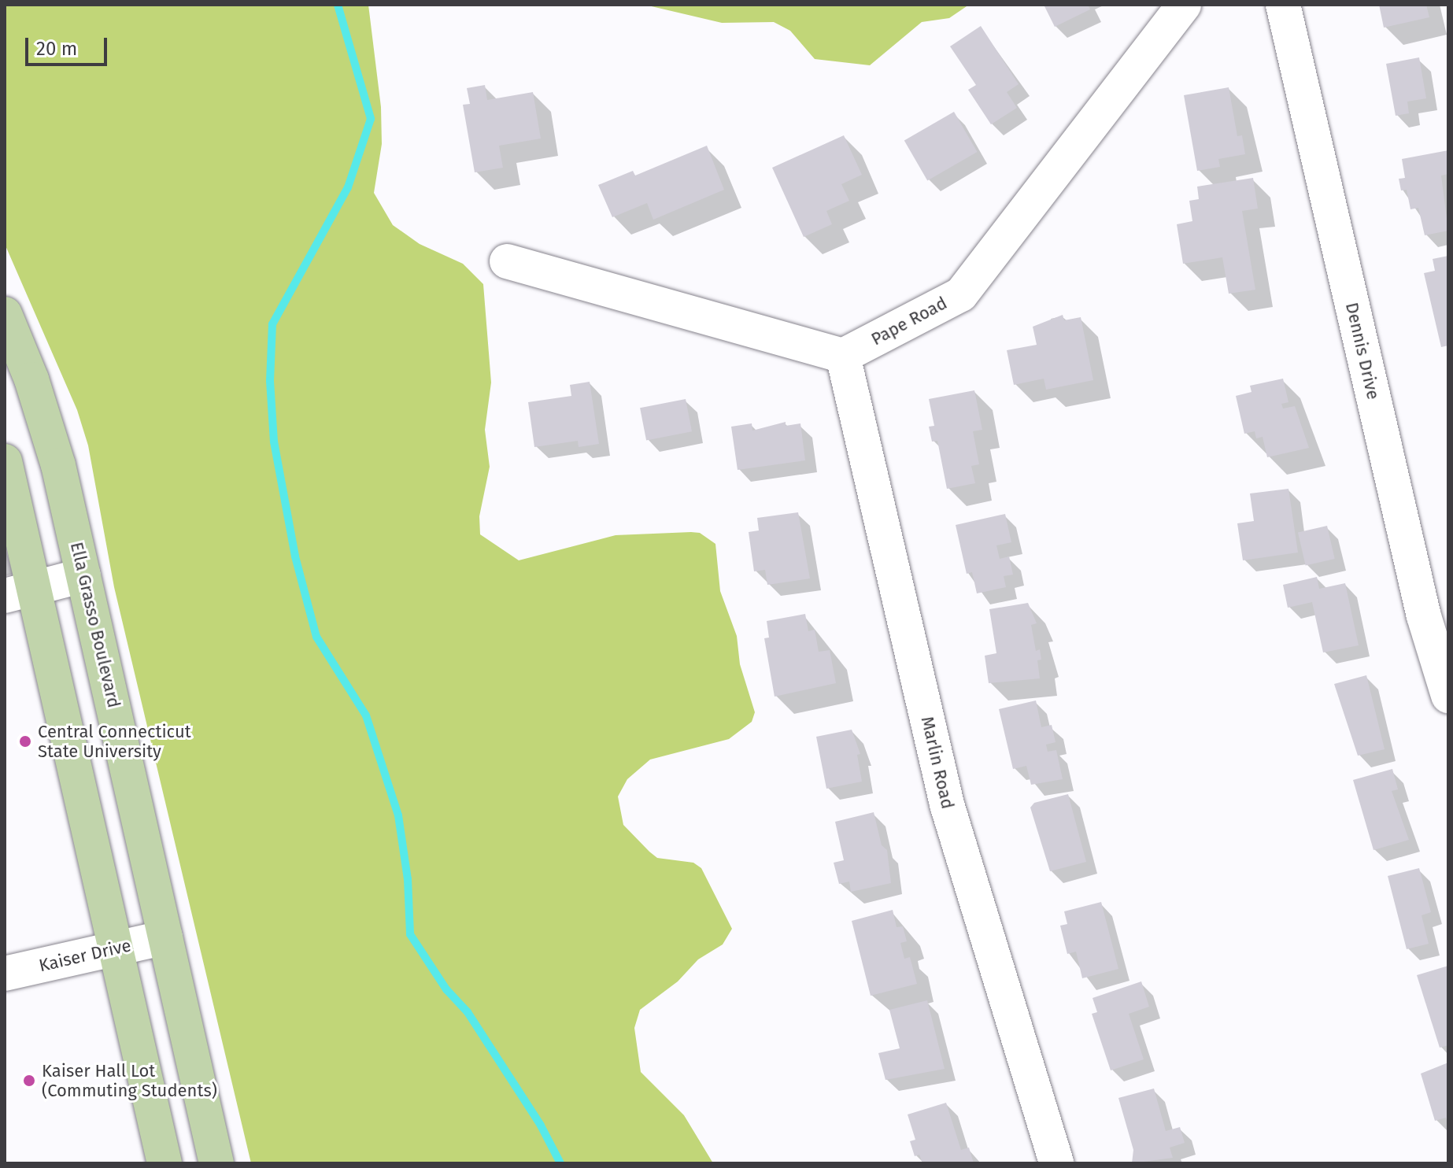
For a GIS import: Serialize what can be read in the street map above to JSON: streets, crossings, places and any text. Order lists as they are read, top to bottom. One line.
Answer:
{"streets":{"main road":["Ella Grasso Boulevard"],"street":["Pape Road","Dennis Drive","Marlin Road","Kaiser Drive"]},"crossings":[["Pape Road","Marlin Road"],["Ella Grasso Boulevard","Kaiser Drive"]],"places":["Central Connecticut State University","Kaiser Hall Lot (Commuting Students)"],"scale_bar":"20 m"}
